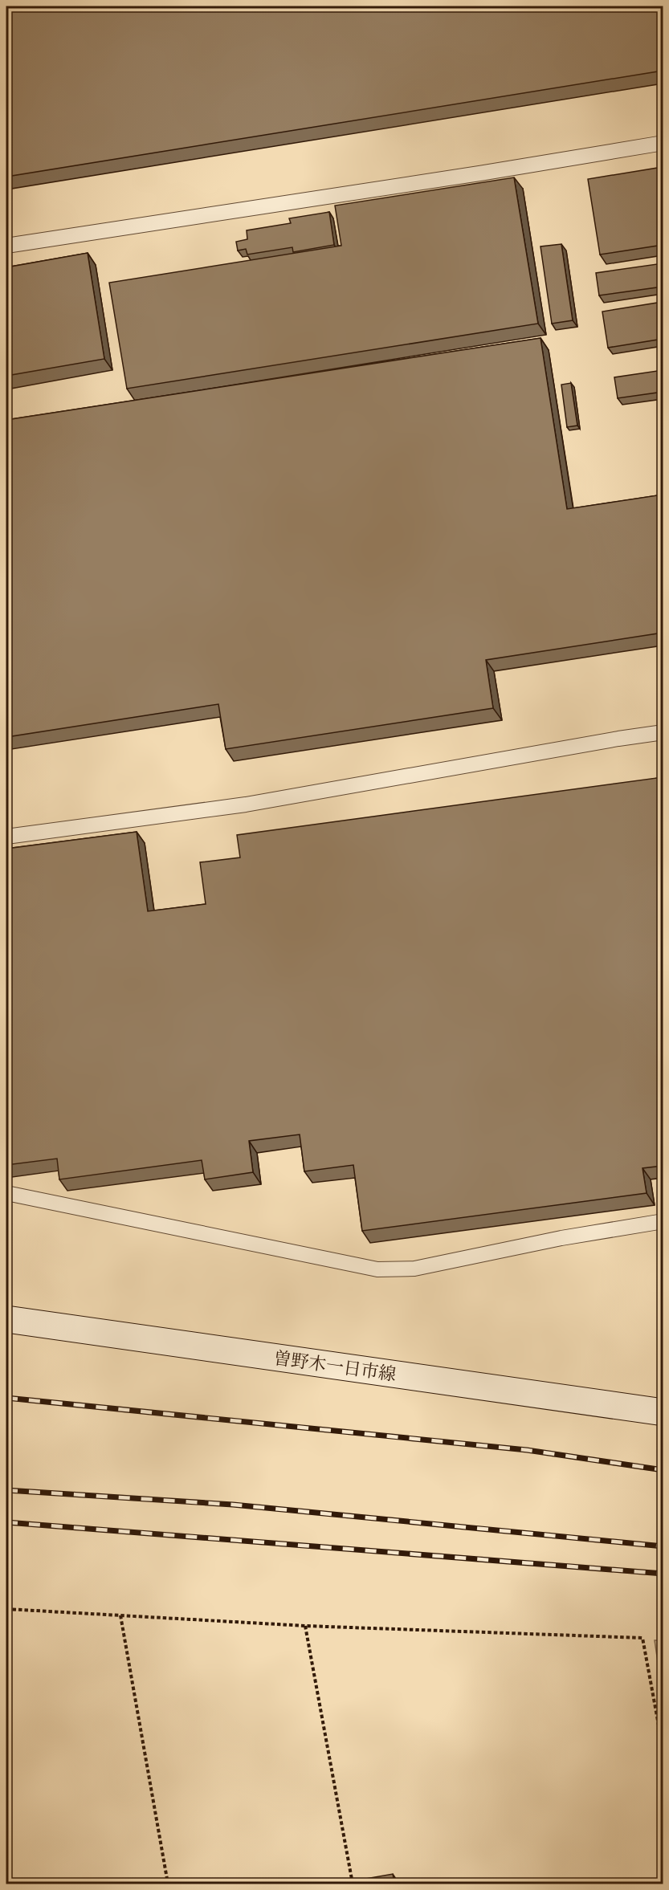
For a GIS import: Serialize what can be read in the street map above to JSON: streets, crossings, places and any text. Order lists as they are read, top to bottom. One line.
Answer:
{"streets":{"main road":["曽野木一日市線"]}}
